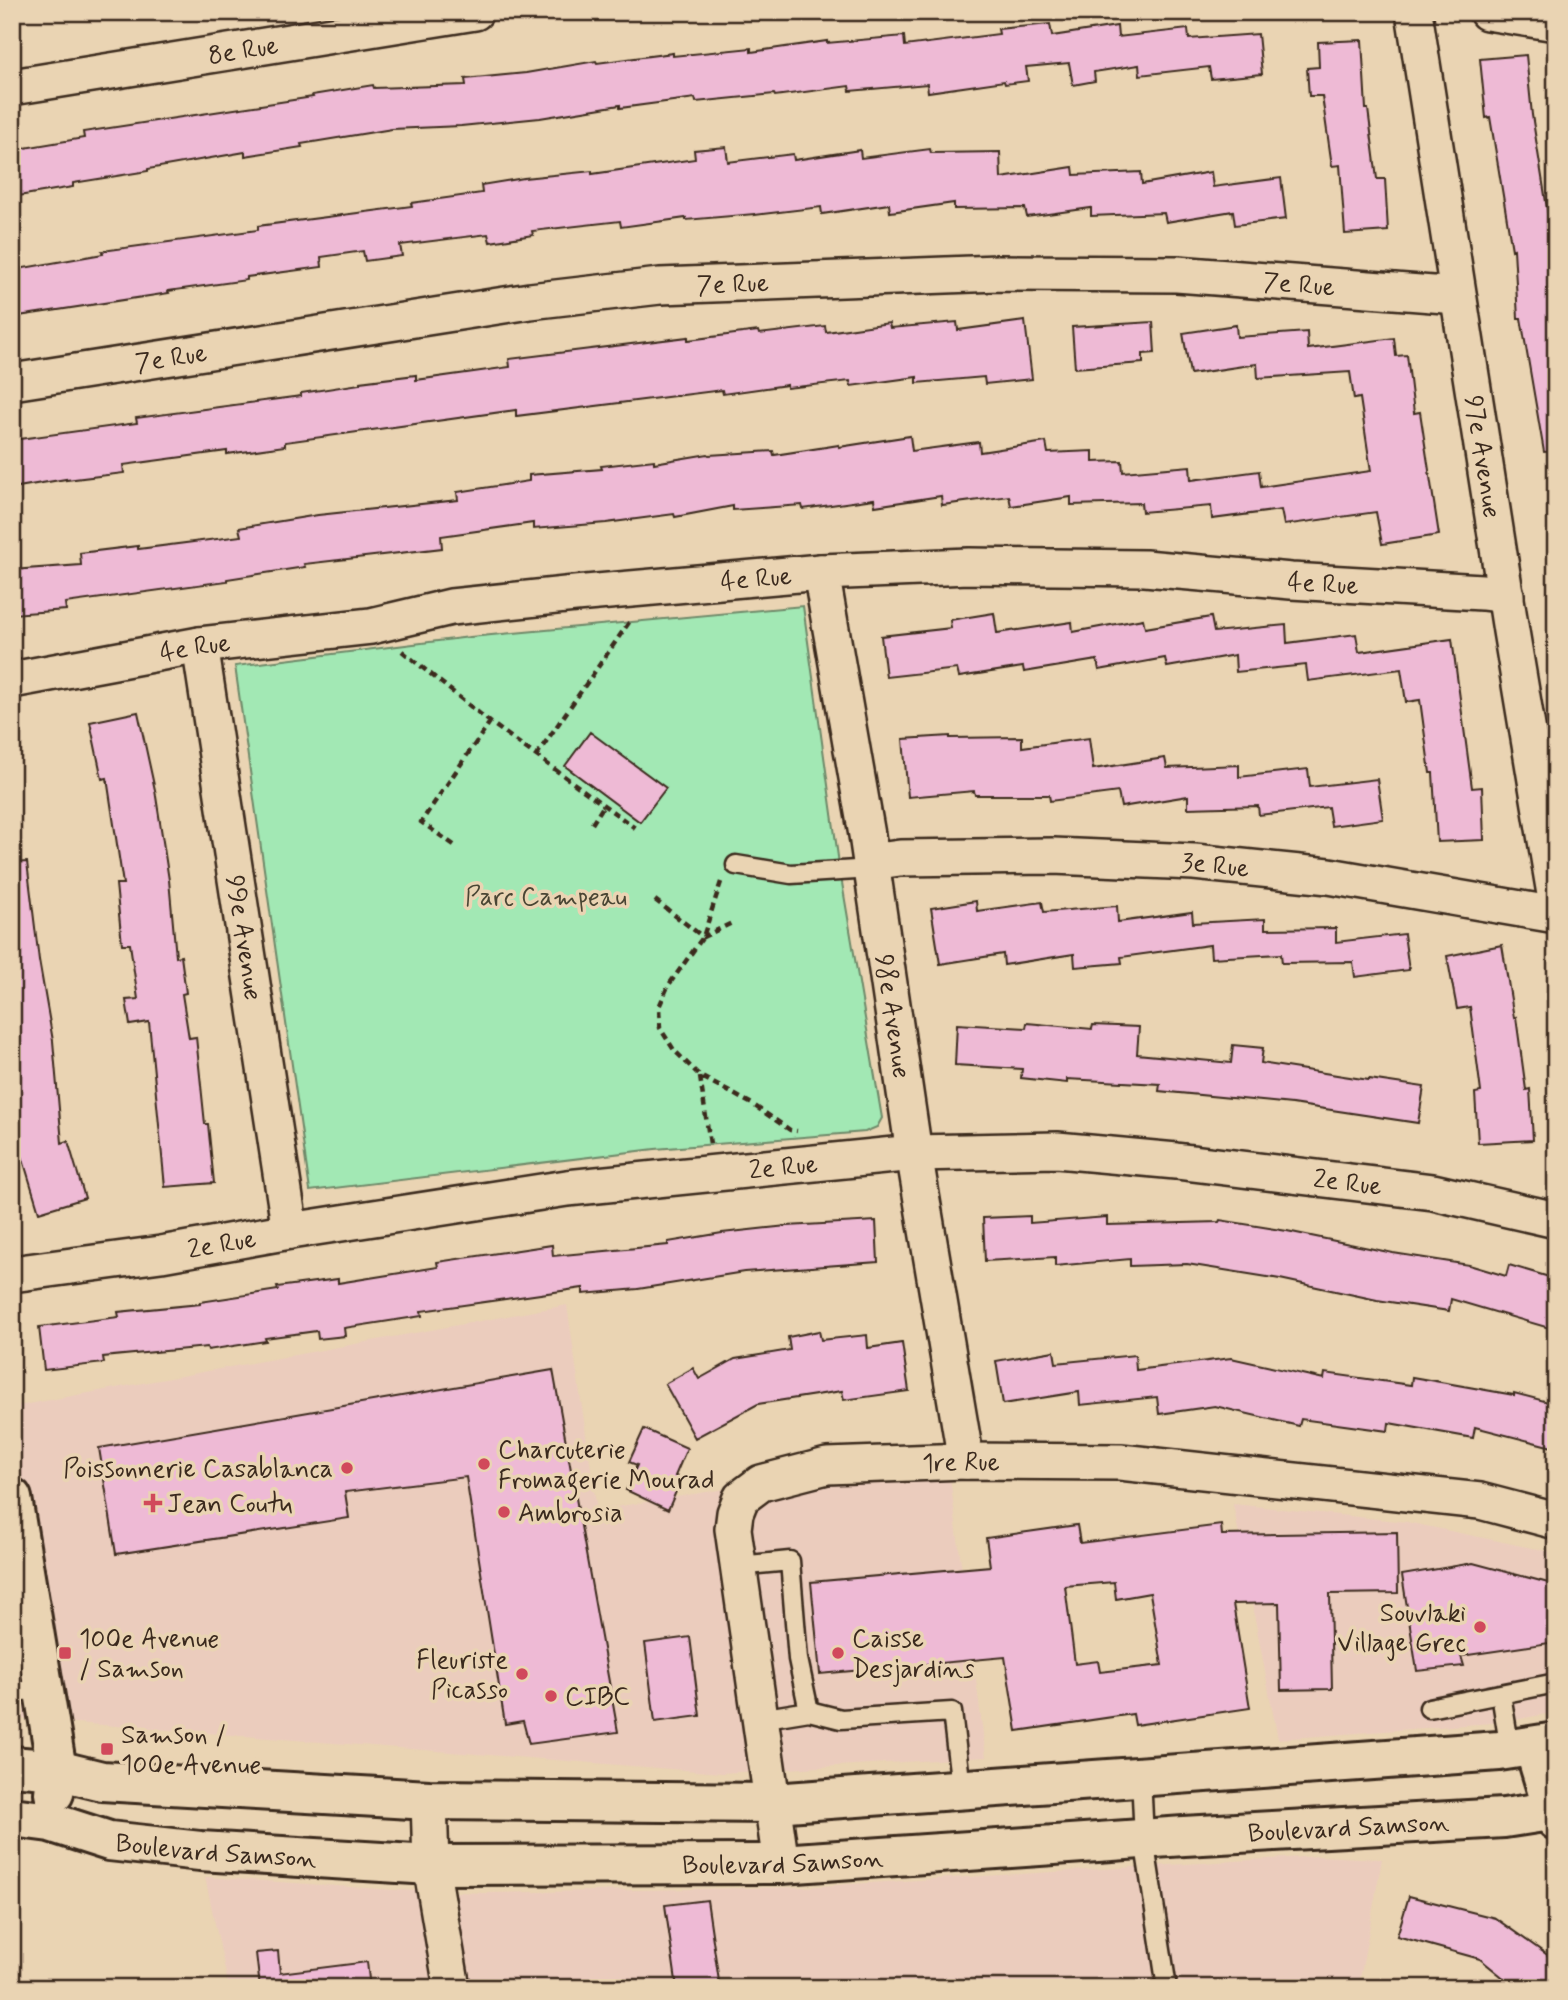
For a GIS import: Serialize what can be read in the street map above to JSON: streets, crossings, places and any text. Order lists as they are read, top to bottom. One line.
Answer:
{"streets":{"street":["8e Rue","7e Rue","97e Avenue","4e Rue","3e Rue","99e Avenue","98e Avenue","2e Rue","1re Rue","Boulevard Samson"]},"crossings":[["7e Rue","97e Avenue"],["97e Avenue","4e Rue"],["4e Rue","99e Avenue"],["4e Rue","98e Avenue"],["3e Rue","98e Avenue"],["99e Avenue","2e Rue"],["98e Avenue","2e Rue"],["98e Avenue","1re Rue"],["1re Rue","Boulevard Samson"]],"parks":["Parc Campeau"],"places":{"other":["Charcuterie Fromagerie Mourad","Poissonnerie Casablanca","Ambrosia","Souvlaki Village Grec","Caisse Desjardins","Fleuriste Picasso","CIBC"],"health":["Jean Coutu"],"transit":["100e Avenue / Samson","Samson / 100e Avenue"]}}
